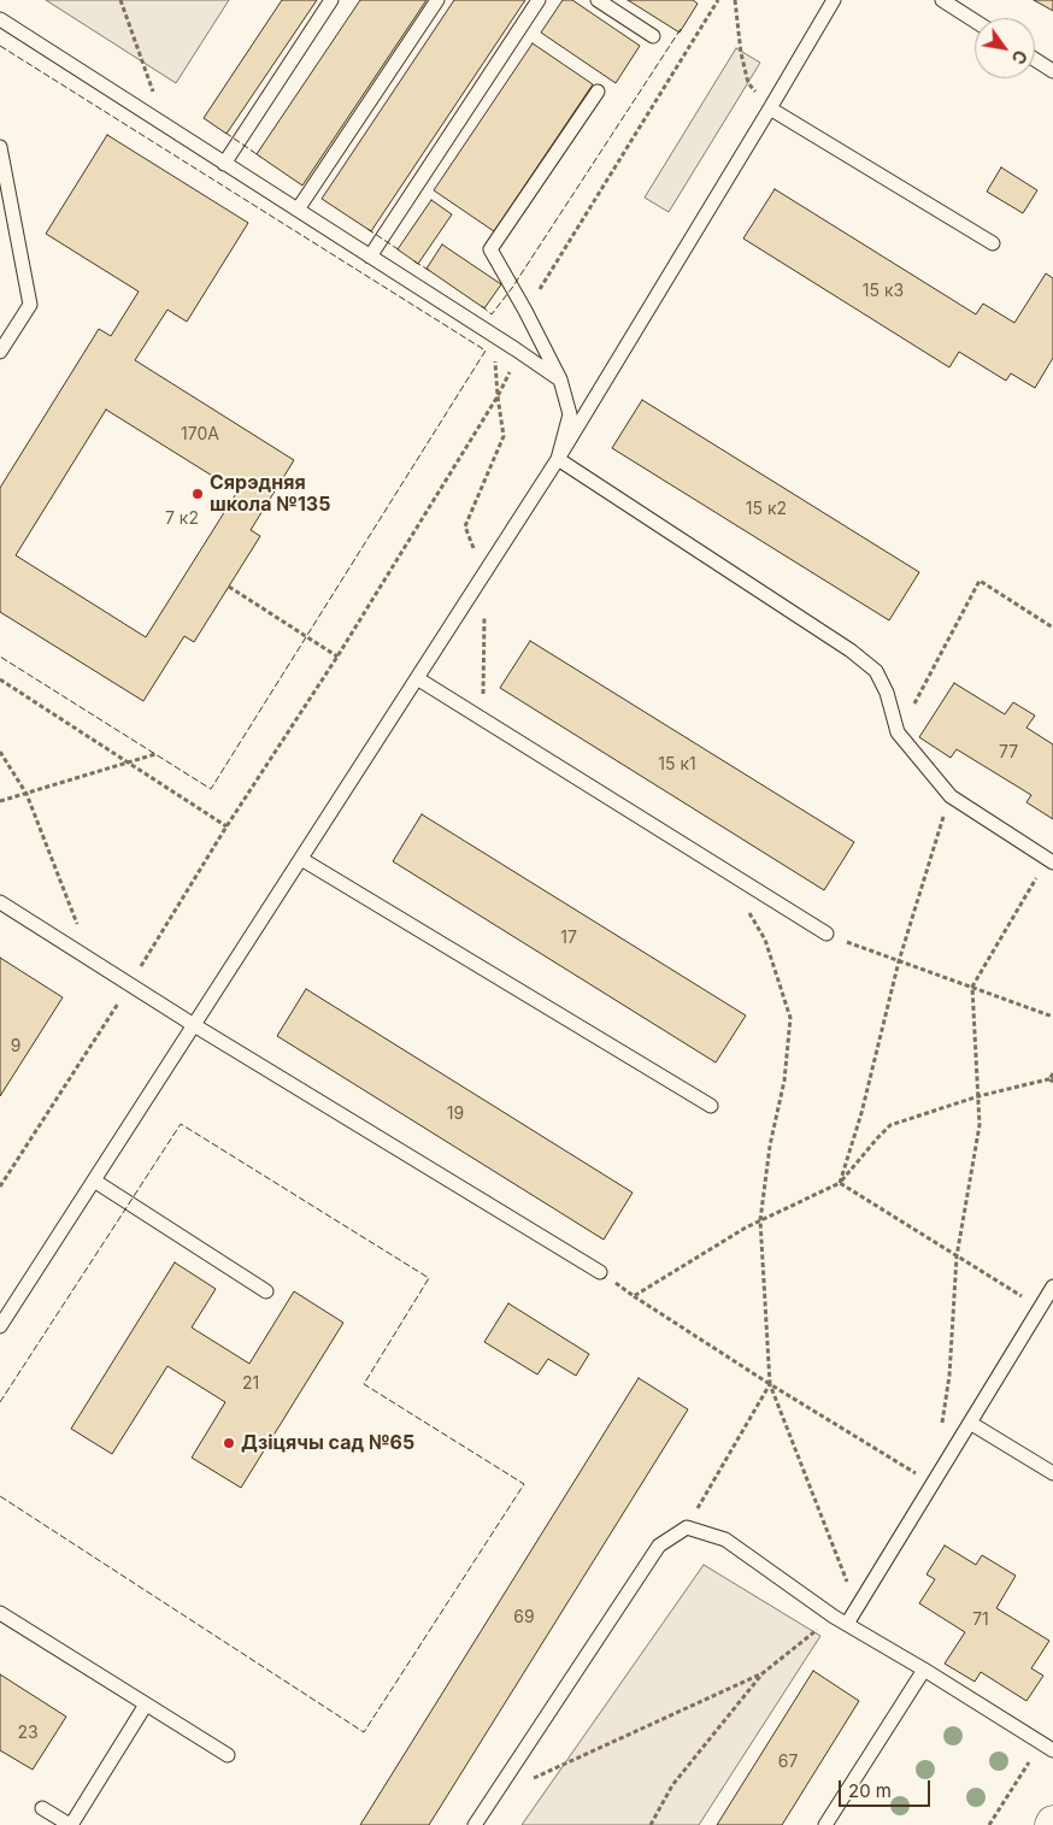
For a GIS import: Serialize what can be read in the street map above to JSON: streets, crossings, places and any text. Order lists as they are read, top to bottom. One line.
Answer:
{"places":["Сярэдняя школа №135","Дзіцячы сад №65"],"house_numbers":["15 к3","170А","15 к2","7 к2","77","15 к1","17","9","19","21","69","71","23","67"],"scale_bar":"20 m","north":"bottom right"}
